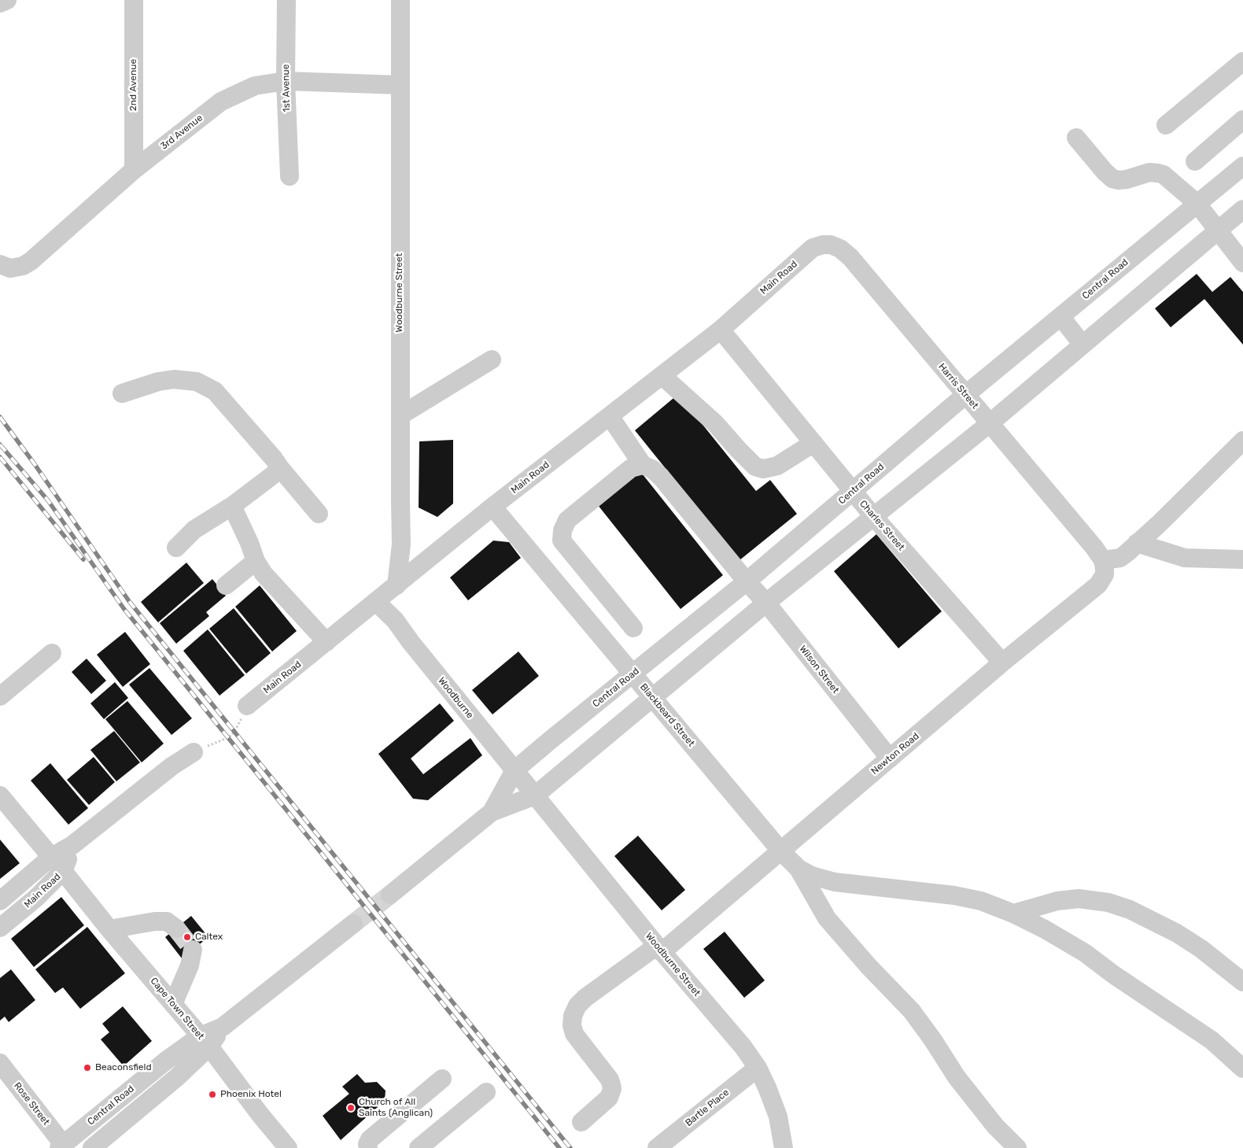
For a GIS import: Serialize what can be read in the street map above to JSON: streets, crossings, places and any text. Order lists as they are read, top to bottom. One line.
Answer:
{"streets":{"street":["2nd Avenue","1st Avenue","3rd Avenue","Main Road","Central Road","Woodburne Street","Harris Street","Charles Street","Wilson Street","Woodburne","Blackbeard Street","Newton Road","Cape Town Street","Rose Street","Bartle Place"]},"crossings":[["2nd Avenue","3rd Avenue"],["1st Avenue","3rd Avenue"],["3rd Avenue","Woodburne Street"],["Main Road","Woodburne Street"],["Main Road","Harris Street"],["Main Road","Charles Street"],["Main Road","Woodburne"],["Main Road","Blackbeard Street"],["Main Road","Cape Town Street"],["Central Road","Woodburne Street"],["Central Road","Harris Street"],["Central Road","Charles Street"],["Central Road","Wilson Street"],["Central Road","Woodburne"],["Central Road","Blackbeard Street"],["Central Road","Cape Town Street"],["Central Road","Rose Street"],["Woodburne Street","Woodburne"],["Woodburne Street","Newton Road"],["Woodburne Street","Bartle Place"],["Harris Street","Newton Road"],["Charles Street","Newton Road"],["Wilson Street","Newton Road"],["Blackbeard Street","Newton Road"]],"places":["Caltex","Beaconsfield","Phoenix Hotel","Church of All Saints (Anglican)"]}
